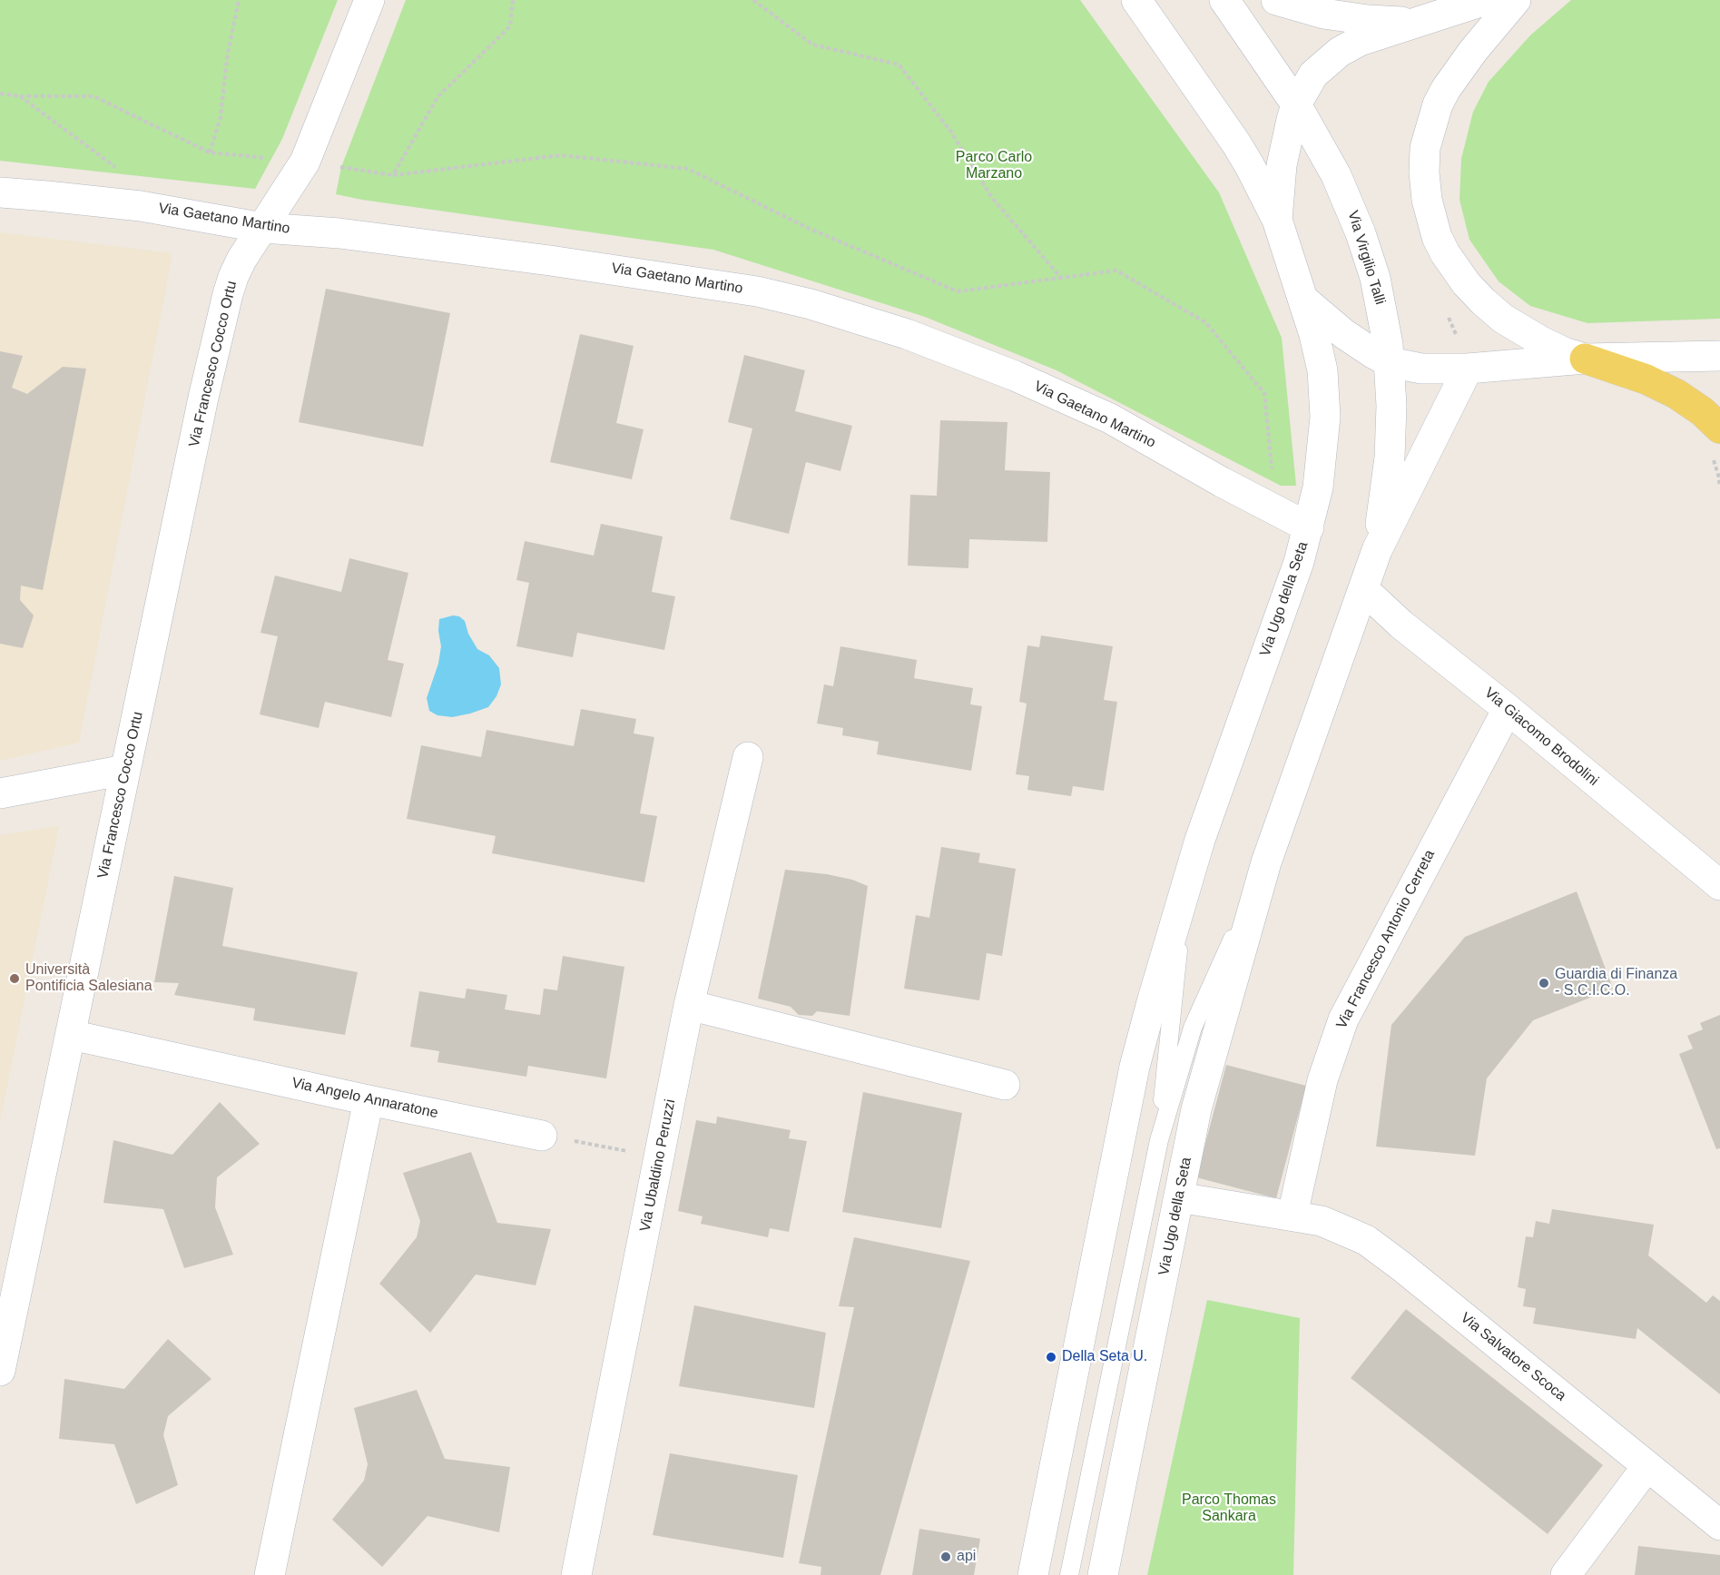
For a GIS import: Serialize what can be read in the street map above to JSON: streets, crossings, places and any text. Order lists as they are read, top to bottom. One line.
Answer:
{"streets":{"street":["Via Gaetano Martino","Via Virgilio Talli","Via Francesco Cocco Ortu","Via Ugo della Seta","Via Giacomo Brodolini","Via Francesco Antonio Cerreta","Via Angelo Annaratone","Via Ubaldino Peruzzi","Via Salvatore Scoca"]},"crossings":[["Via Gaetano Martino","Via Francesco Cocco Ortu"],["Via Gaetano Martino","Via Ugo della Seta"],["Via Virgilio Talli","Via Ugo della Seta"],["Via Francesco Cocco Ortu","Via Angelo Annaratone"],["Via Ugo della Seta","Via Giacomo Brodolini"],["Via Ugo della Seta","Via Salvatore Scoca"],["Via Giacomo Brodolini","Via Francesco Antonio Cerreta"],["Via Francesco Antonio Cerreta","Via Salvatore Scoca"]],"parks":["Parco Carlo Marzano","Parco Thomas Sankara"],"places":["Università Pontificia Salesiana","Guardia di Finanza - S.C.I.C.O.","Della Seta U.","api"]}
